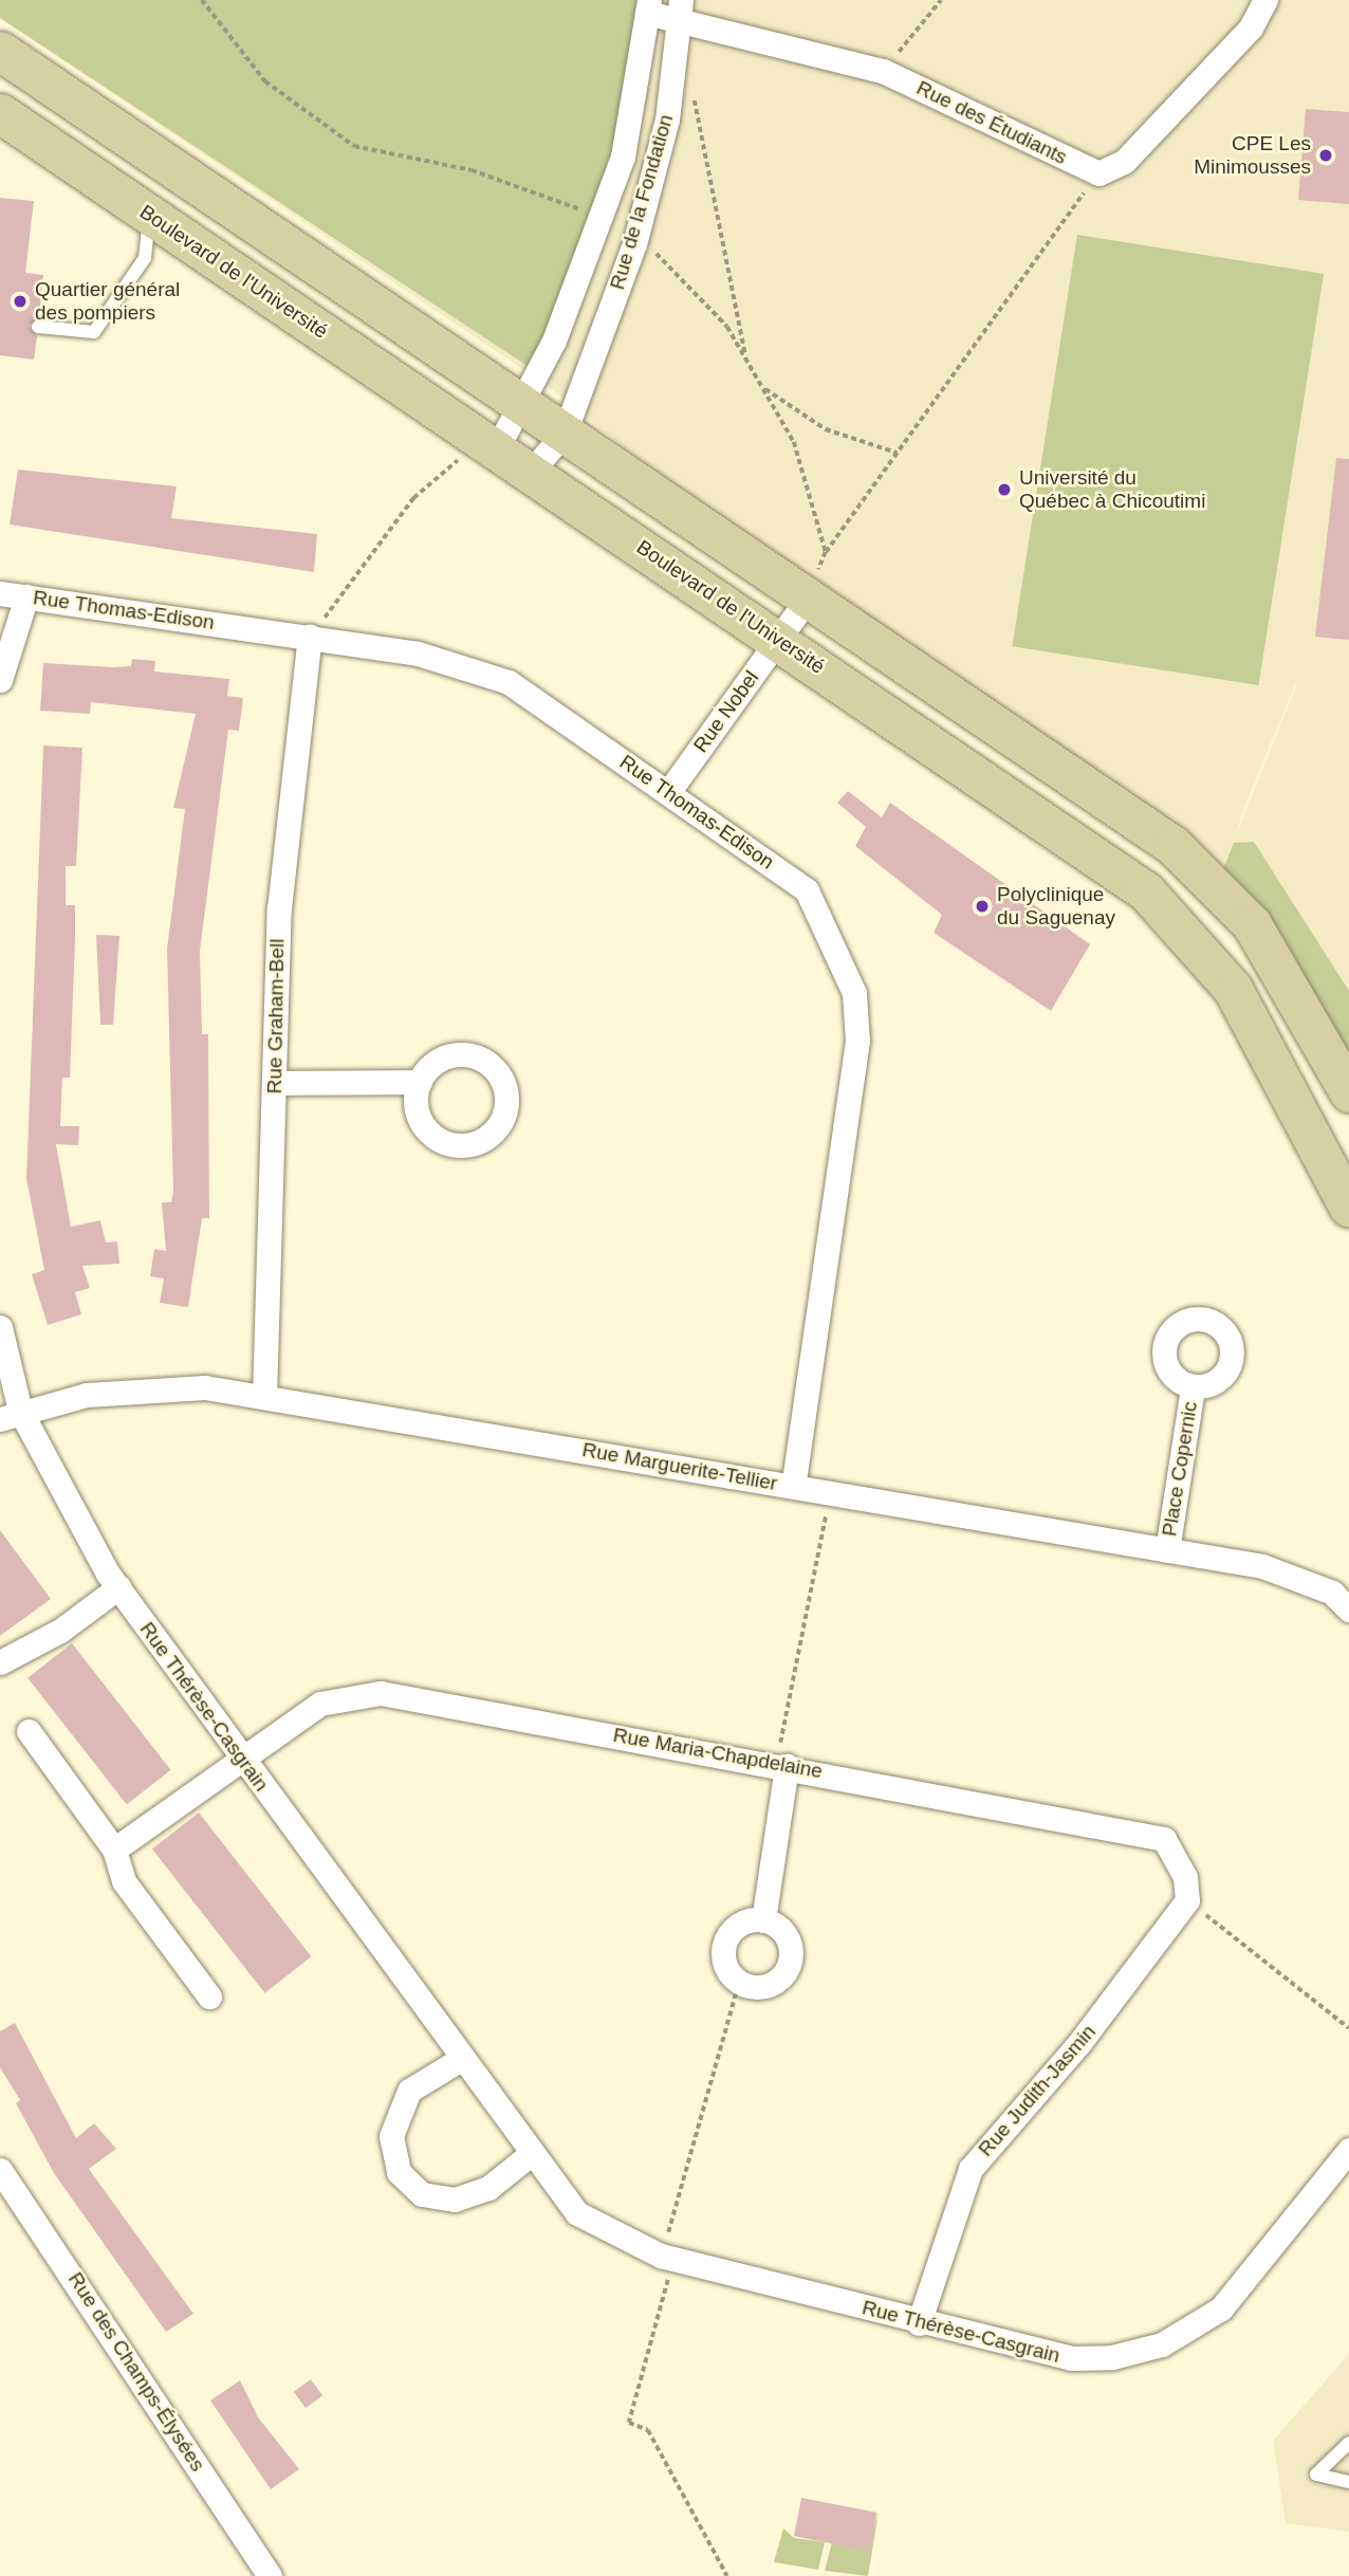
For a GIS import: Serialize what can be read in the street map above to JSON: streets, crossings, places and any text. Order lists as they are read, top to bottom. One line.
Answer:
{"streets":{"main road":["Boulevard de l'Université"],"street":["Rue des Étudiants","Rue de la Fondation","Rue Thomas-Edison","Rue Nobel","Rue Graham-Bell","Rue Marguerite-Tellier","Place Copernic","Rue Thérèse-Casgrain","Rue Maria-Chapdelaine","Rue Judith-Jasmin","Rue des Champs-Élysées"]},"crossings":[["Rue des Étudiants","Rue de la Fondation"],["Rue de la Fondation","Boulevard de l'Université"],["Boulevard de l'Université","Rue Nobel"],["Rue Thomas-Edison","Rue Nobel"],["Rue Thomas-Edison","Rue Graham-Bell"],["Rue Thomas-Edison","Rue Marguerite-Tellier"],["Rue Graham-Bell","Rue Marguerite-Tellier"],["Rue Marguerite-Tellier","Place Copernic"],["Rue Marguerite-Tellier","Rue Thérèse-Casgrain"],["Rue Thérèse-Casgrain","Rue Maria-Chapdelaine"],["Rue Thérèse-Casgrain","Rue Judith-Jasmin"],["Rue Maria-Chapdelaine","Rue Judith-Jasmin"]],"places":["CPE Les Minimousses","Quartier général des pompiers","Université du Québec à Chicoutimi","Polyclinique du Saguenay"]}
